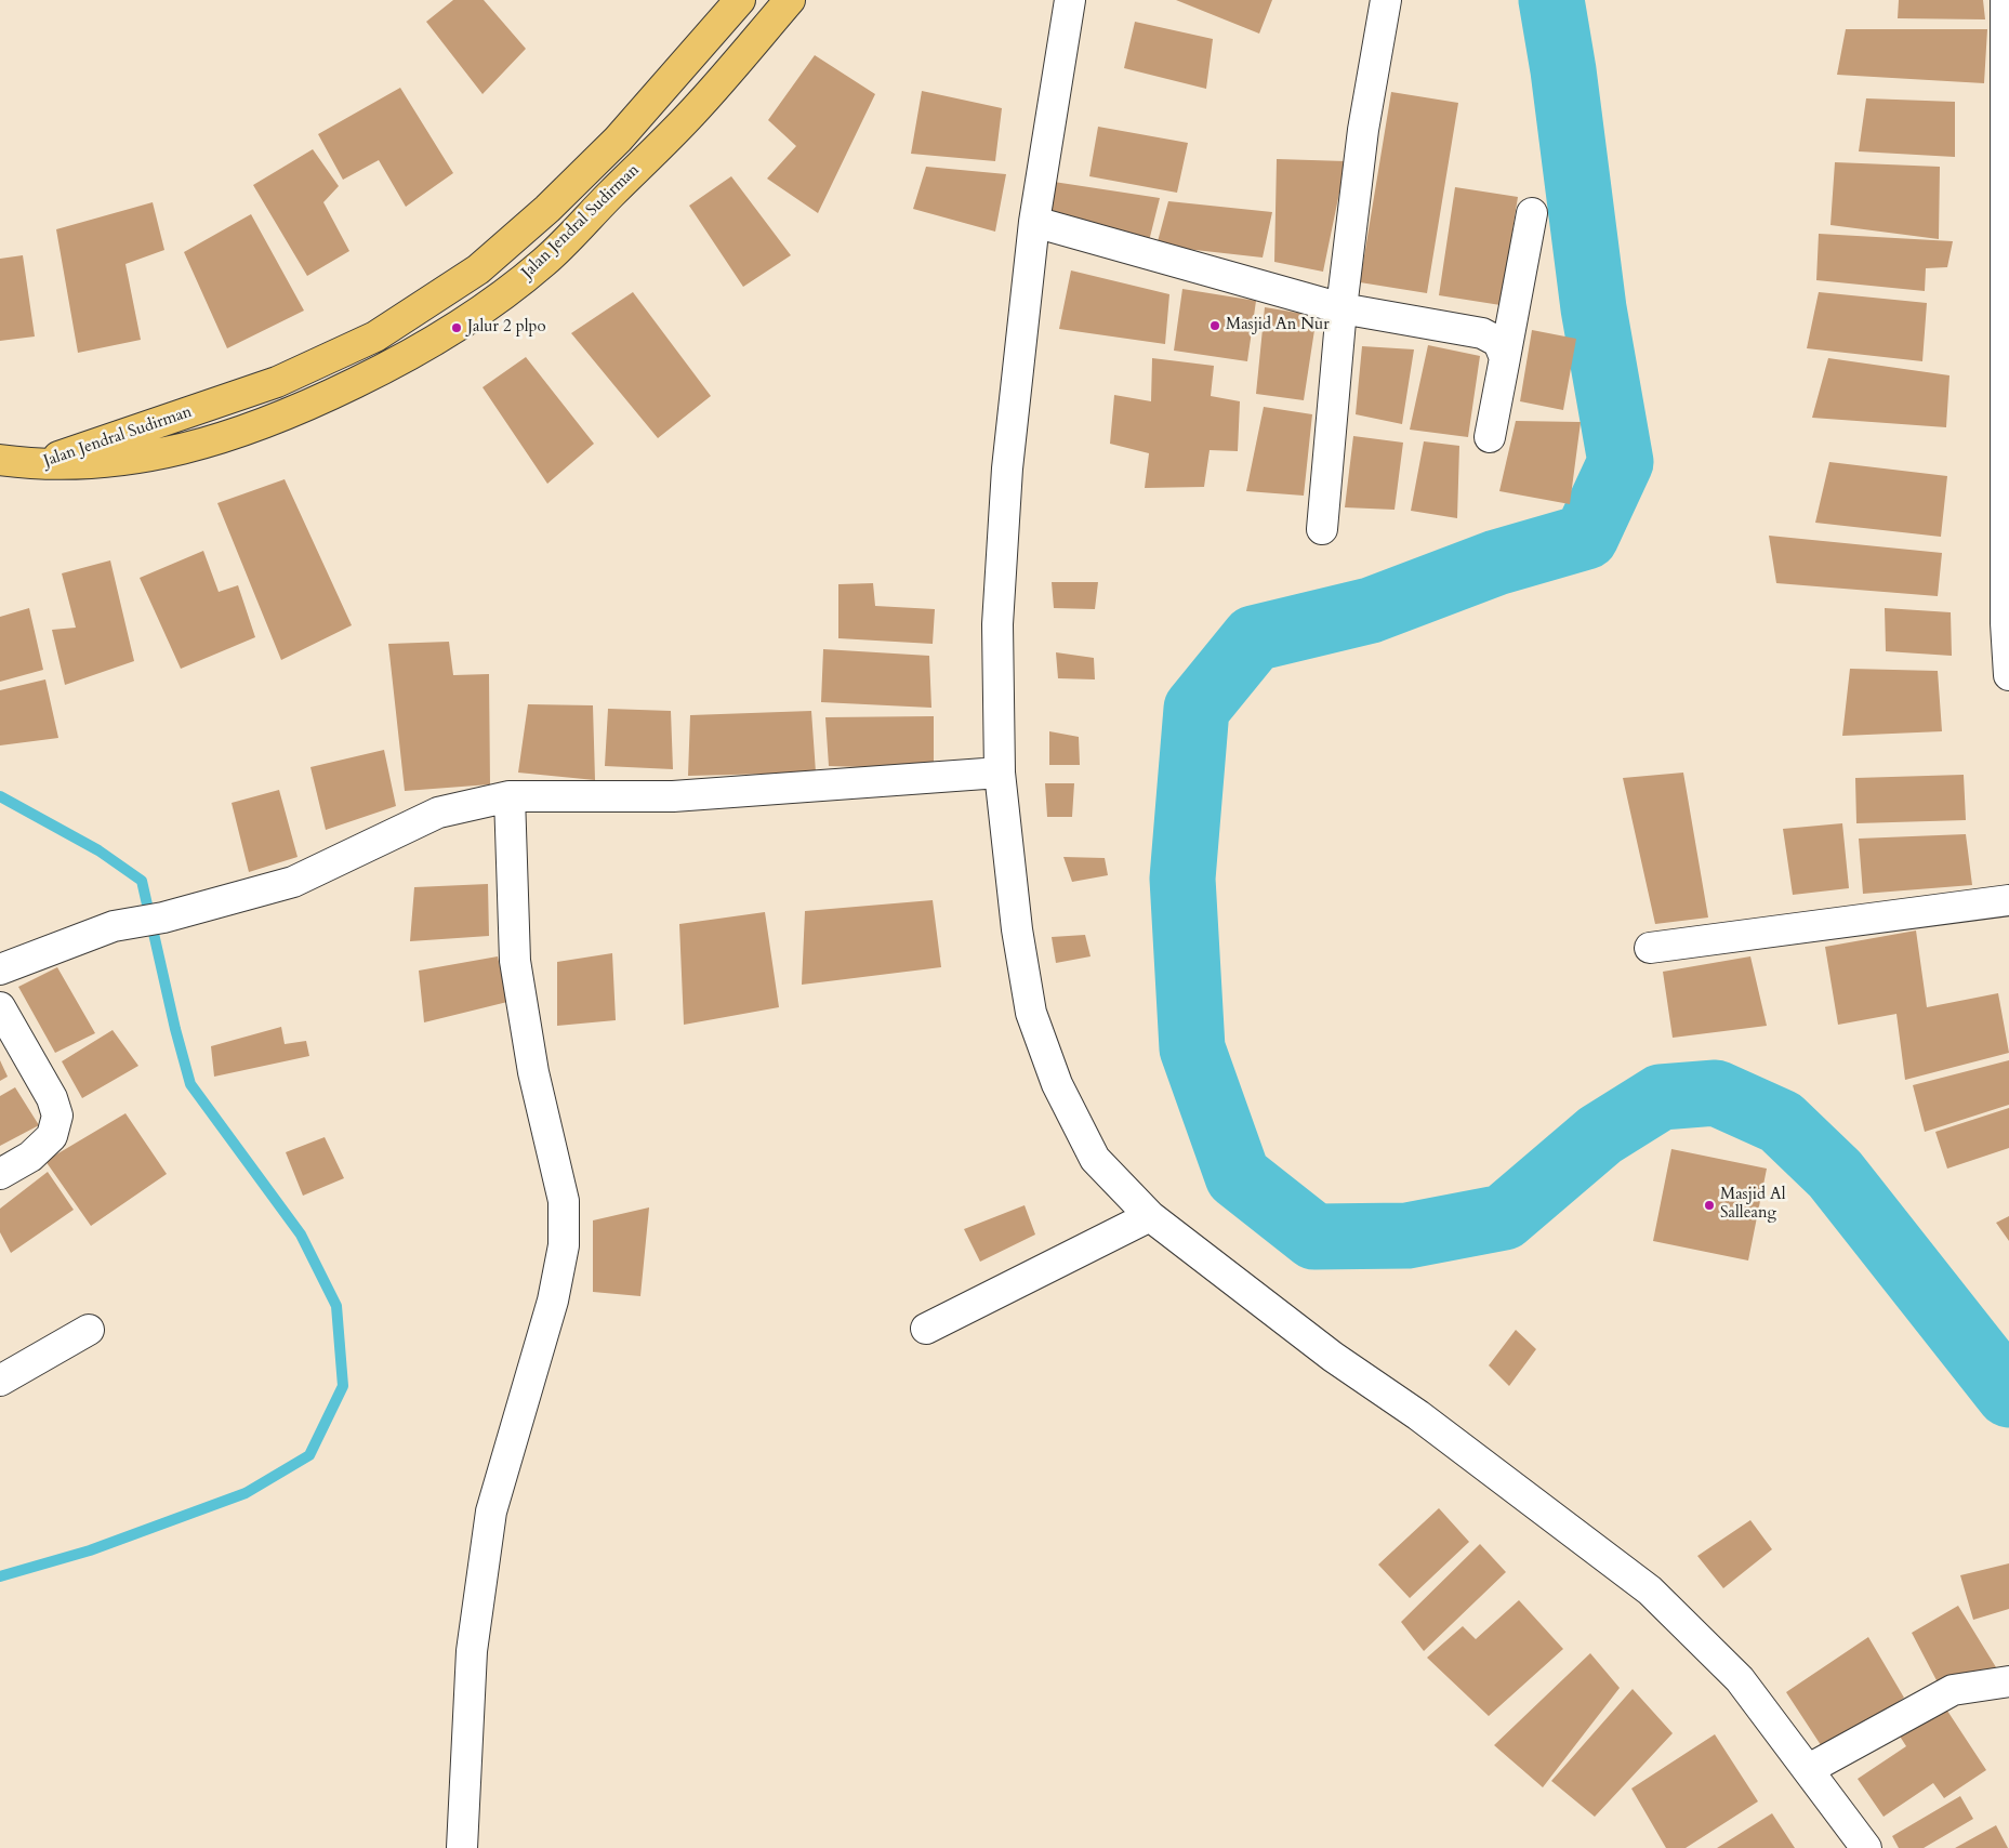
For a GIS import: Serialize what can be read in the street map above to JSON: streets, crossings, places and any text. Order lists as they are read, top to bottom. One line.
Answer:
{"streets":{"highway":["Jalan Jendral Sudirman"]},"places":["Masjid An Nur","Jalur 2 plpo","Masjid Al Salleang"]}
